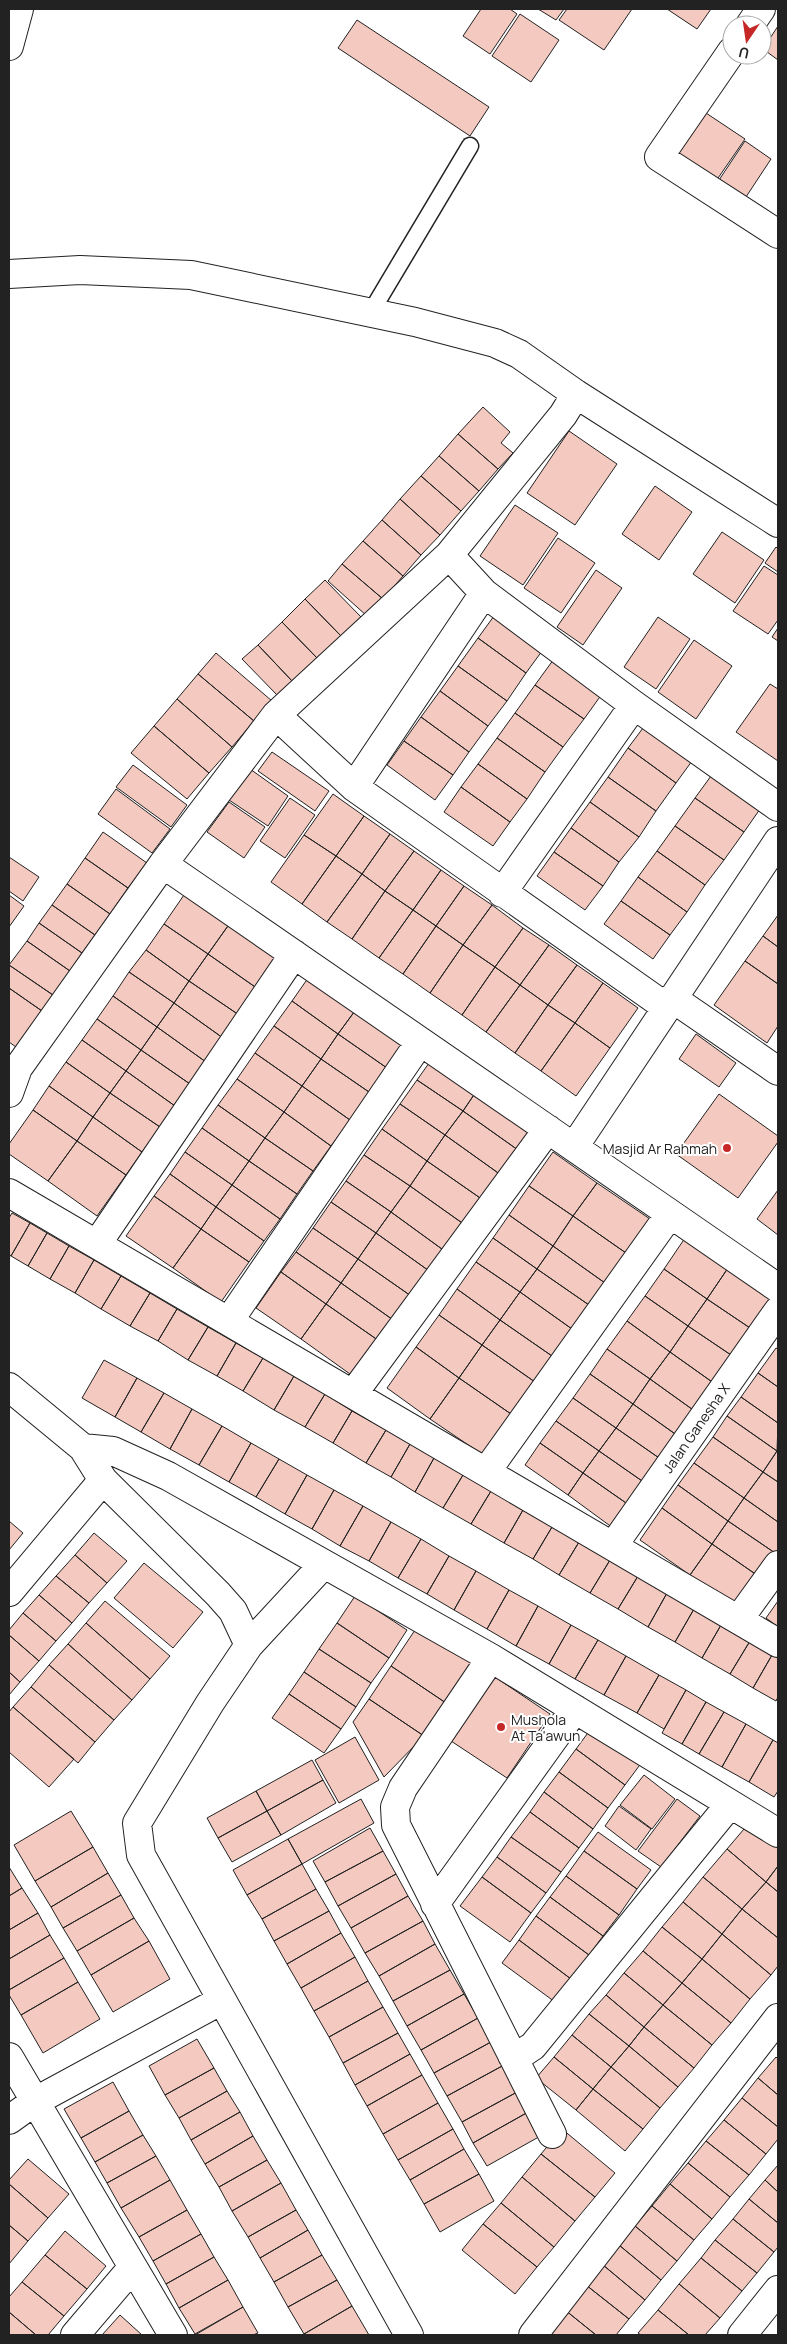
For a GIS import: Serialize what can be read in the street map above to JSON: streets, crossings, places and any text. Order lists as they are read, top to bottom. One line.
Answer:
{"streets":{"street":["Jalan Ganesha X"]},"places":["Masjid Ar Rahmah","Mushola At Ta'awun"],"north":"bottom"}
